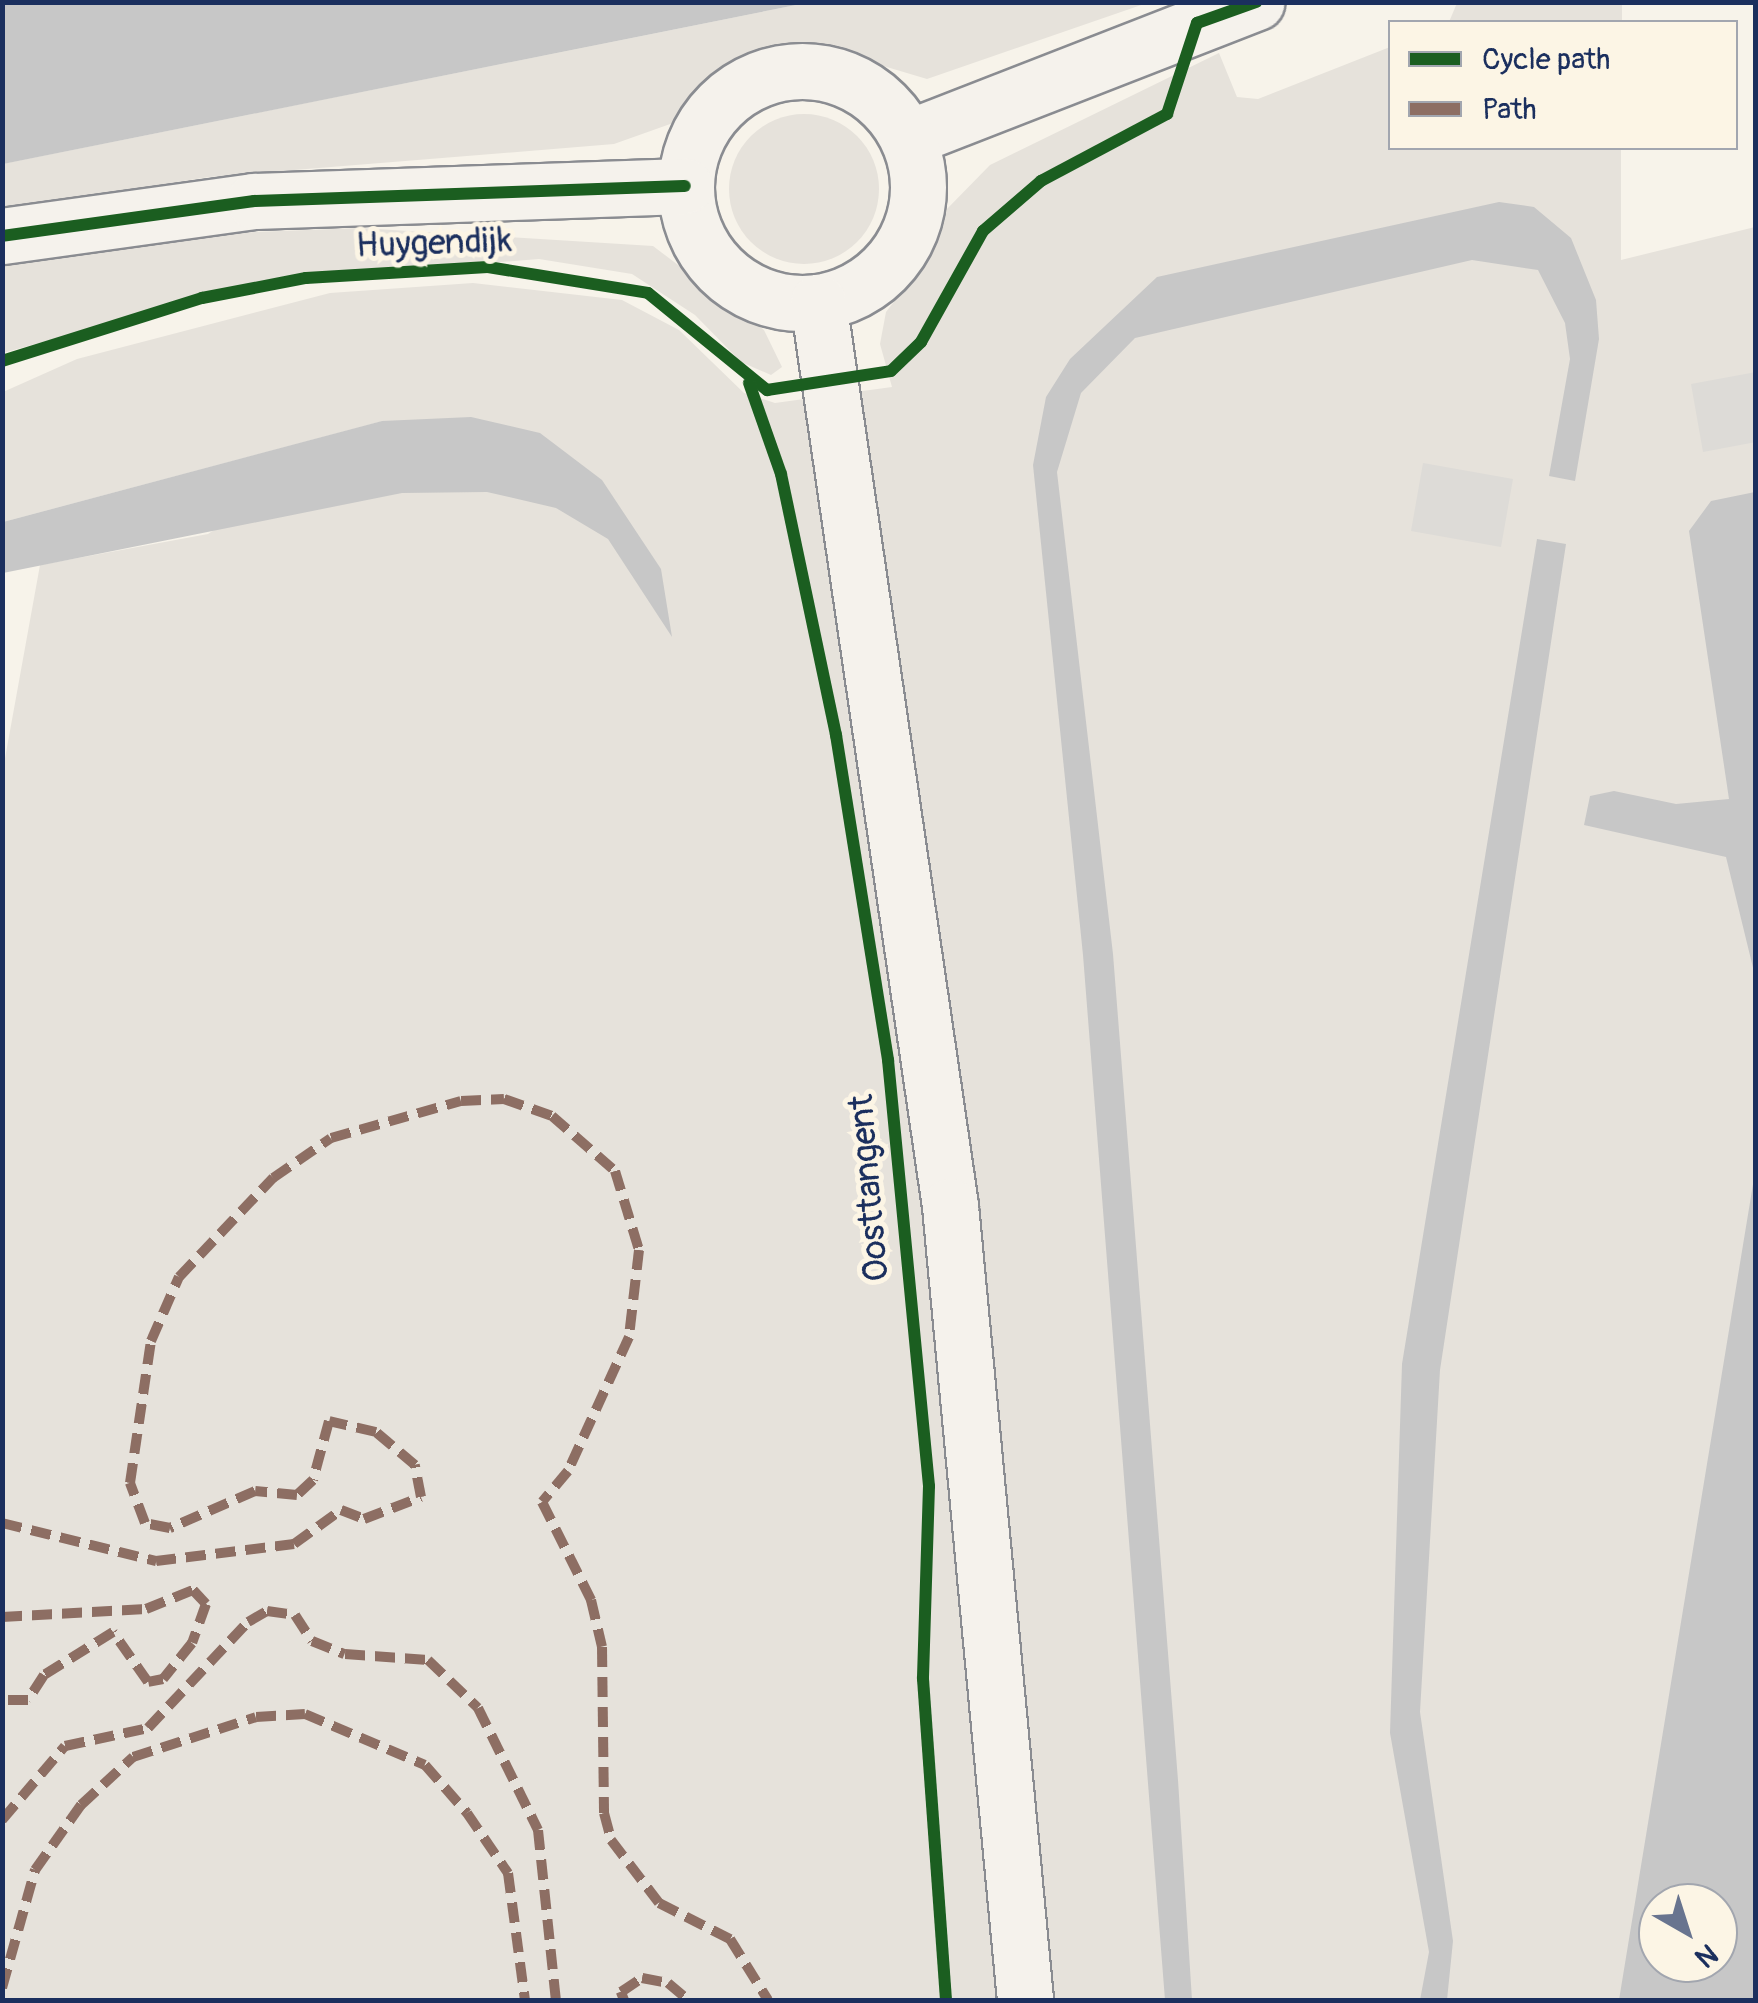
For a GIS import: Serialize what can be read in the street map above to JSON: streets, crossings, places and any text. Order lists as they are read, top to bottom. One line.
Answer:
{"streets":{"main road":["Huygendijk","Oosttangent"]},"crossings":[["Huygendijk","Oosttangent"]],"legend":["Cycle path","Path"],"north":"bottom right"}
